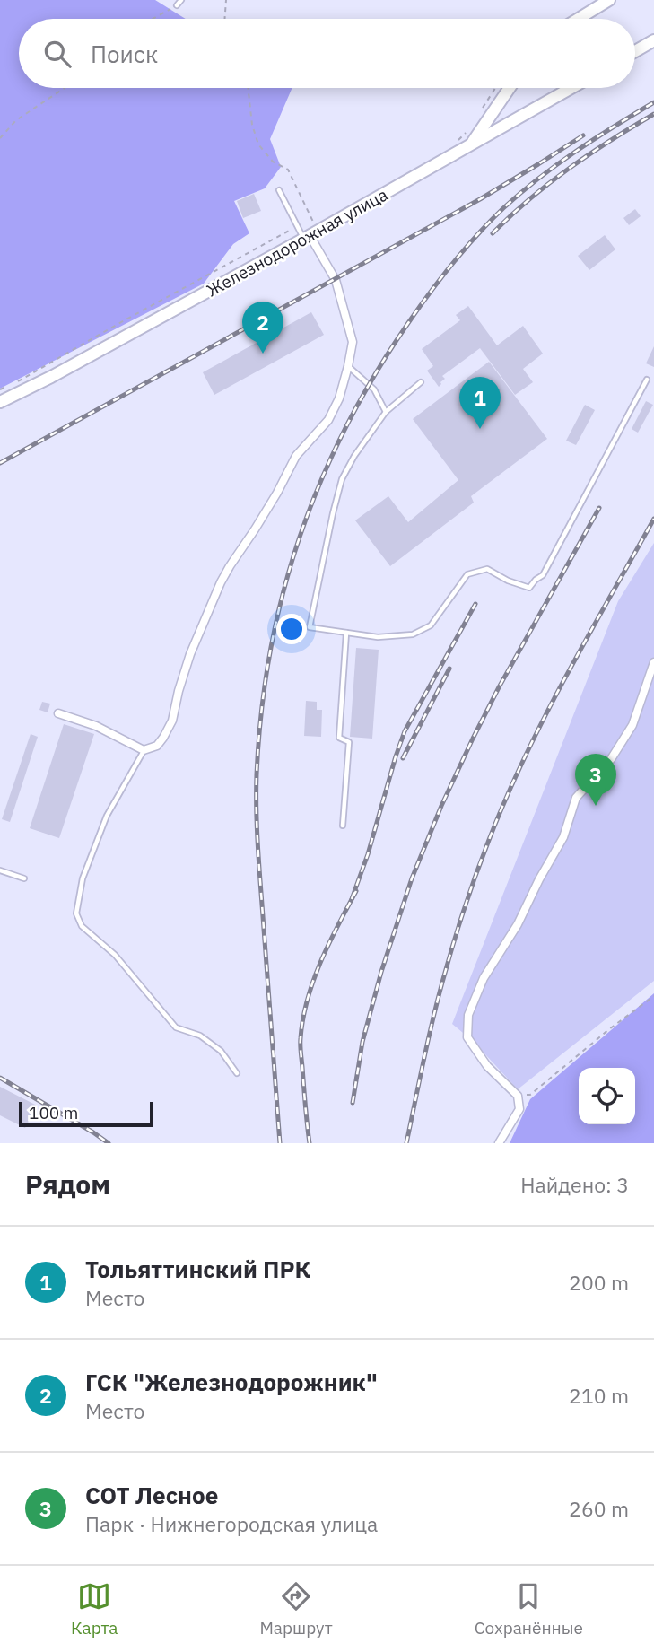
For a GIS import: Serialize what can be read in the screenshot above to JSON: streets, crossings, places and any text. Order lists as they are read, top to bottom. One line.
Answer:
{"streets":{"main road":["Железнодорожная улица"]},"scale_bar":"100 m","page":{"search":"Поиск","pins":["2","1","3"],"scale":"100 m","heading":["Рядом","Найдено: 3"],"list":[{"mark":"1","name":"Тольяттинский ПРК","note":"Место","value":"200 m"},{"mark":"2","name":"ГСК \"Железнодорожник\"","note":"Место","value":"210 m"},{"mark":"3","name":"СОТ Лесное","note":"Парк · Нижнегородская улица","value":"260 m"}],"nav":["Карта","Маршрут","Сохранённые"]}}
